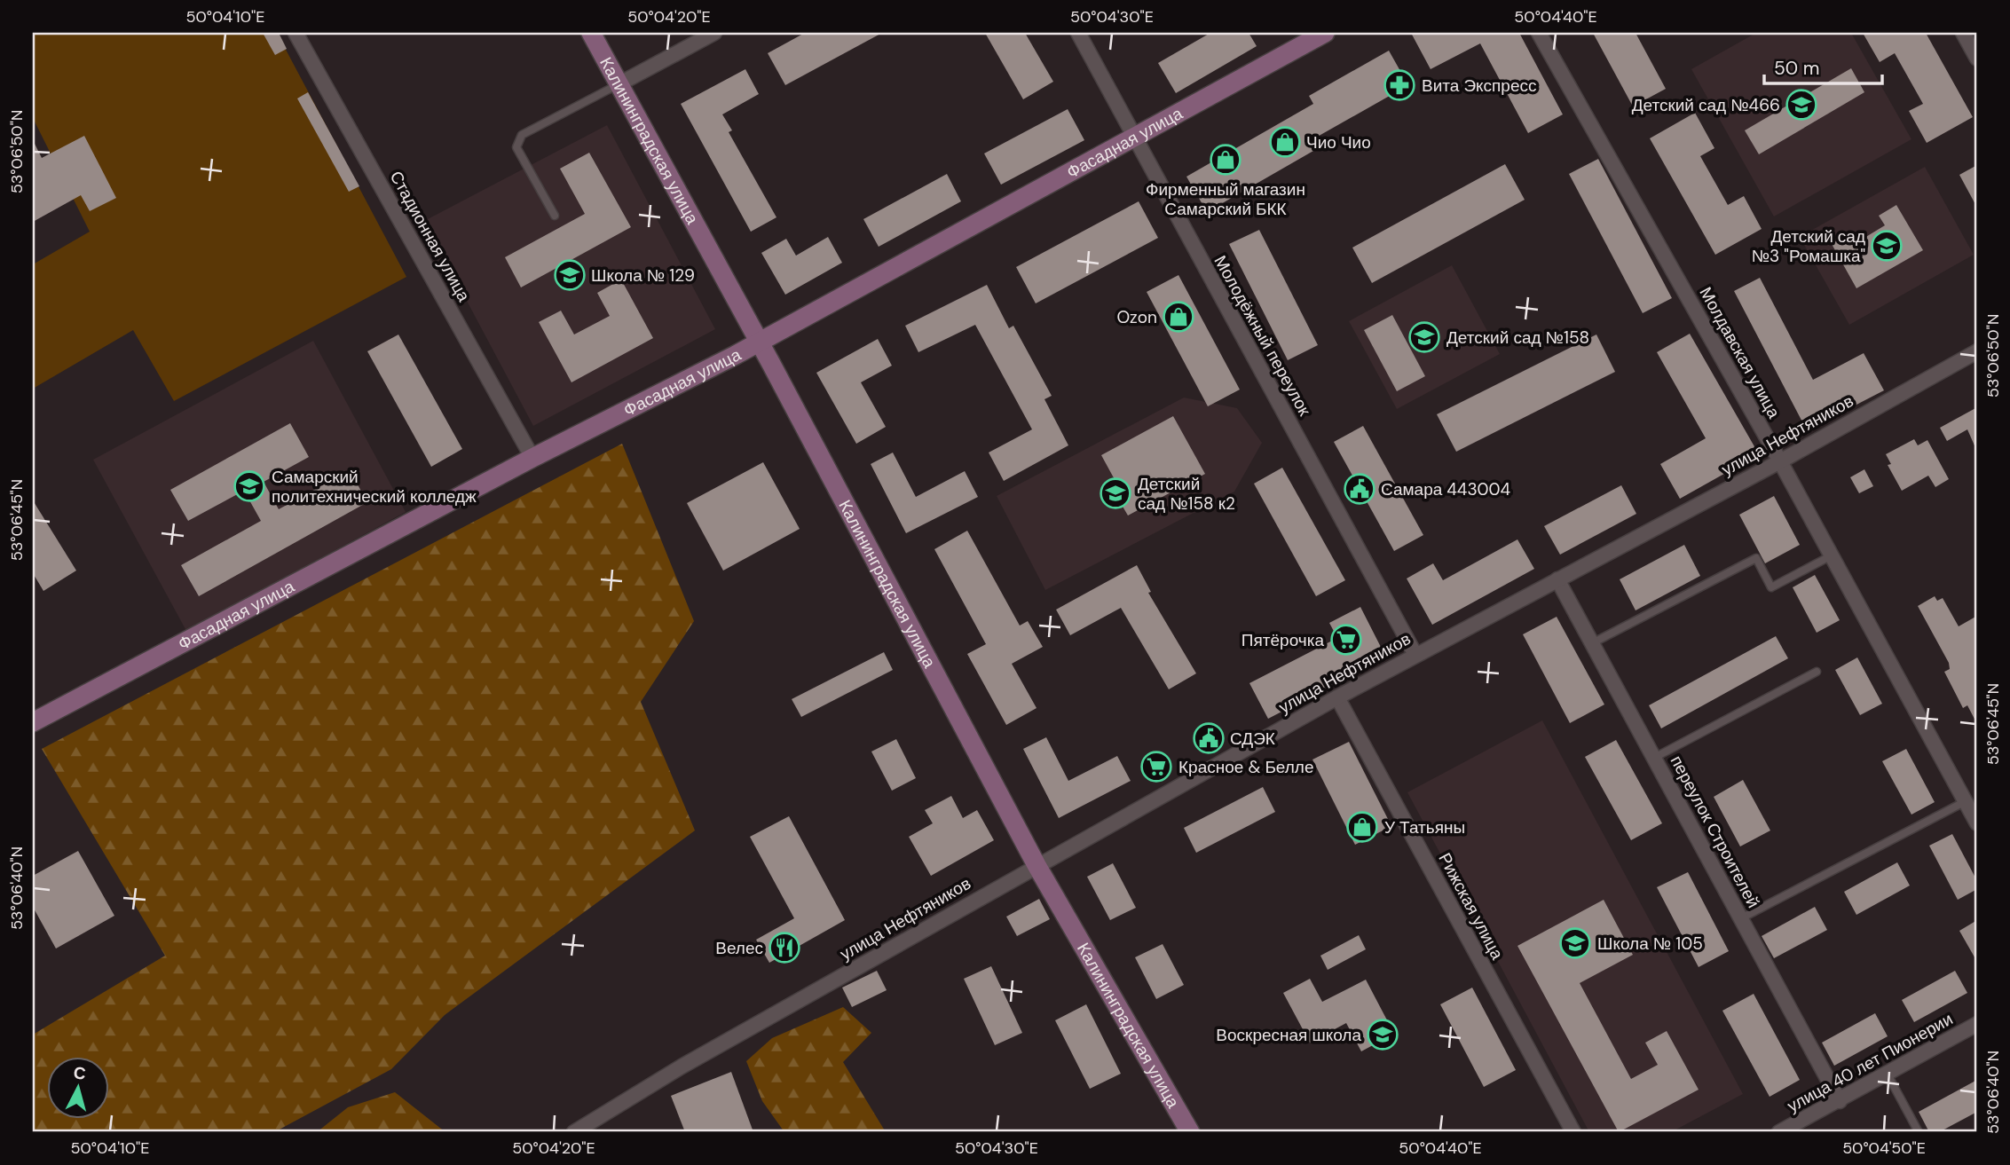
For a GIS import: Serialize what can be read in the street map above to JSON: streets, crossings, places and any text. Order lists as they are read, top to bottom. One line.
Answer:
{"streets":{"main road":["Калининградская улица","Фасадная улица"],"street":["Стадионная улица","Молодёжный переулок","Молдавская улица","улица Нефтяников","переулок Строителей","Рижская улица","улица 40 лет Пионерии"]},"crossings":[["Калининградская улица","Фасадная улица"],["Калининградская улица","улица Нефтяников"],["Фасадная улица","Стадионная улица"],["Фасадная улица","Молодёжный переулок"],["Молодёжный переулок","улица Нефтяников"],["Молдавская улица","улица Нефтяников"],["улица Нефтяников","переулок Строителей"],["улица Нефтяников","Рижская улица"],["переулок Строителей","улица 40 лет Пионерии"]],"places":{"pharmacy":["Вита Экспресс"],"school or university":["Детский сад №466","Детский сад №3 \"Ромашка\"","Школа № 129","Детский сад №158","Самарский политехнический колледж","Детский сад №158 к2","Школа № 105","Воскресная школа"],"shop":["Чио Чио","Фирменный магазин Самарский БКК","Ozon","У Татьяны"],"public building":["Самара 443004","СДЭК"],"supermarket":["Пятёрочка","Красное & Белле"],"restaurant":["Велес"]},"scale_bar":"50 m","north":"top","coordinates":["50°04'10\"E","50°04'20\"E","50°04'30\"E","50°04'40\"E","53°06'50\"N","53°06'45\"N","53°06'40\"N","50°04'50\"E"]}
